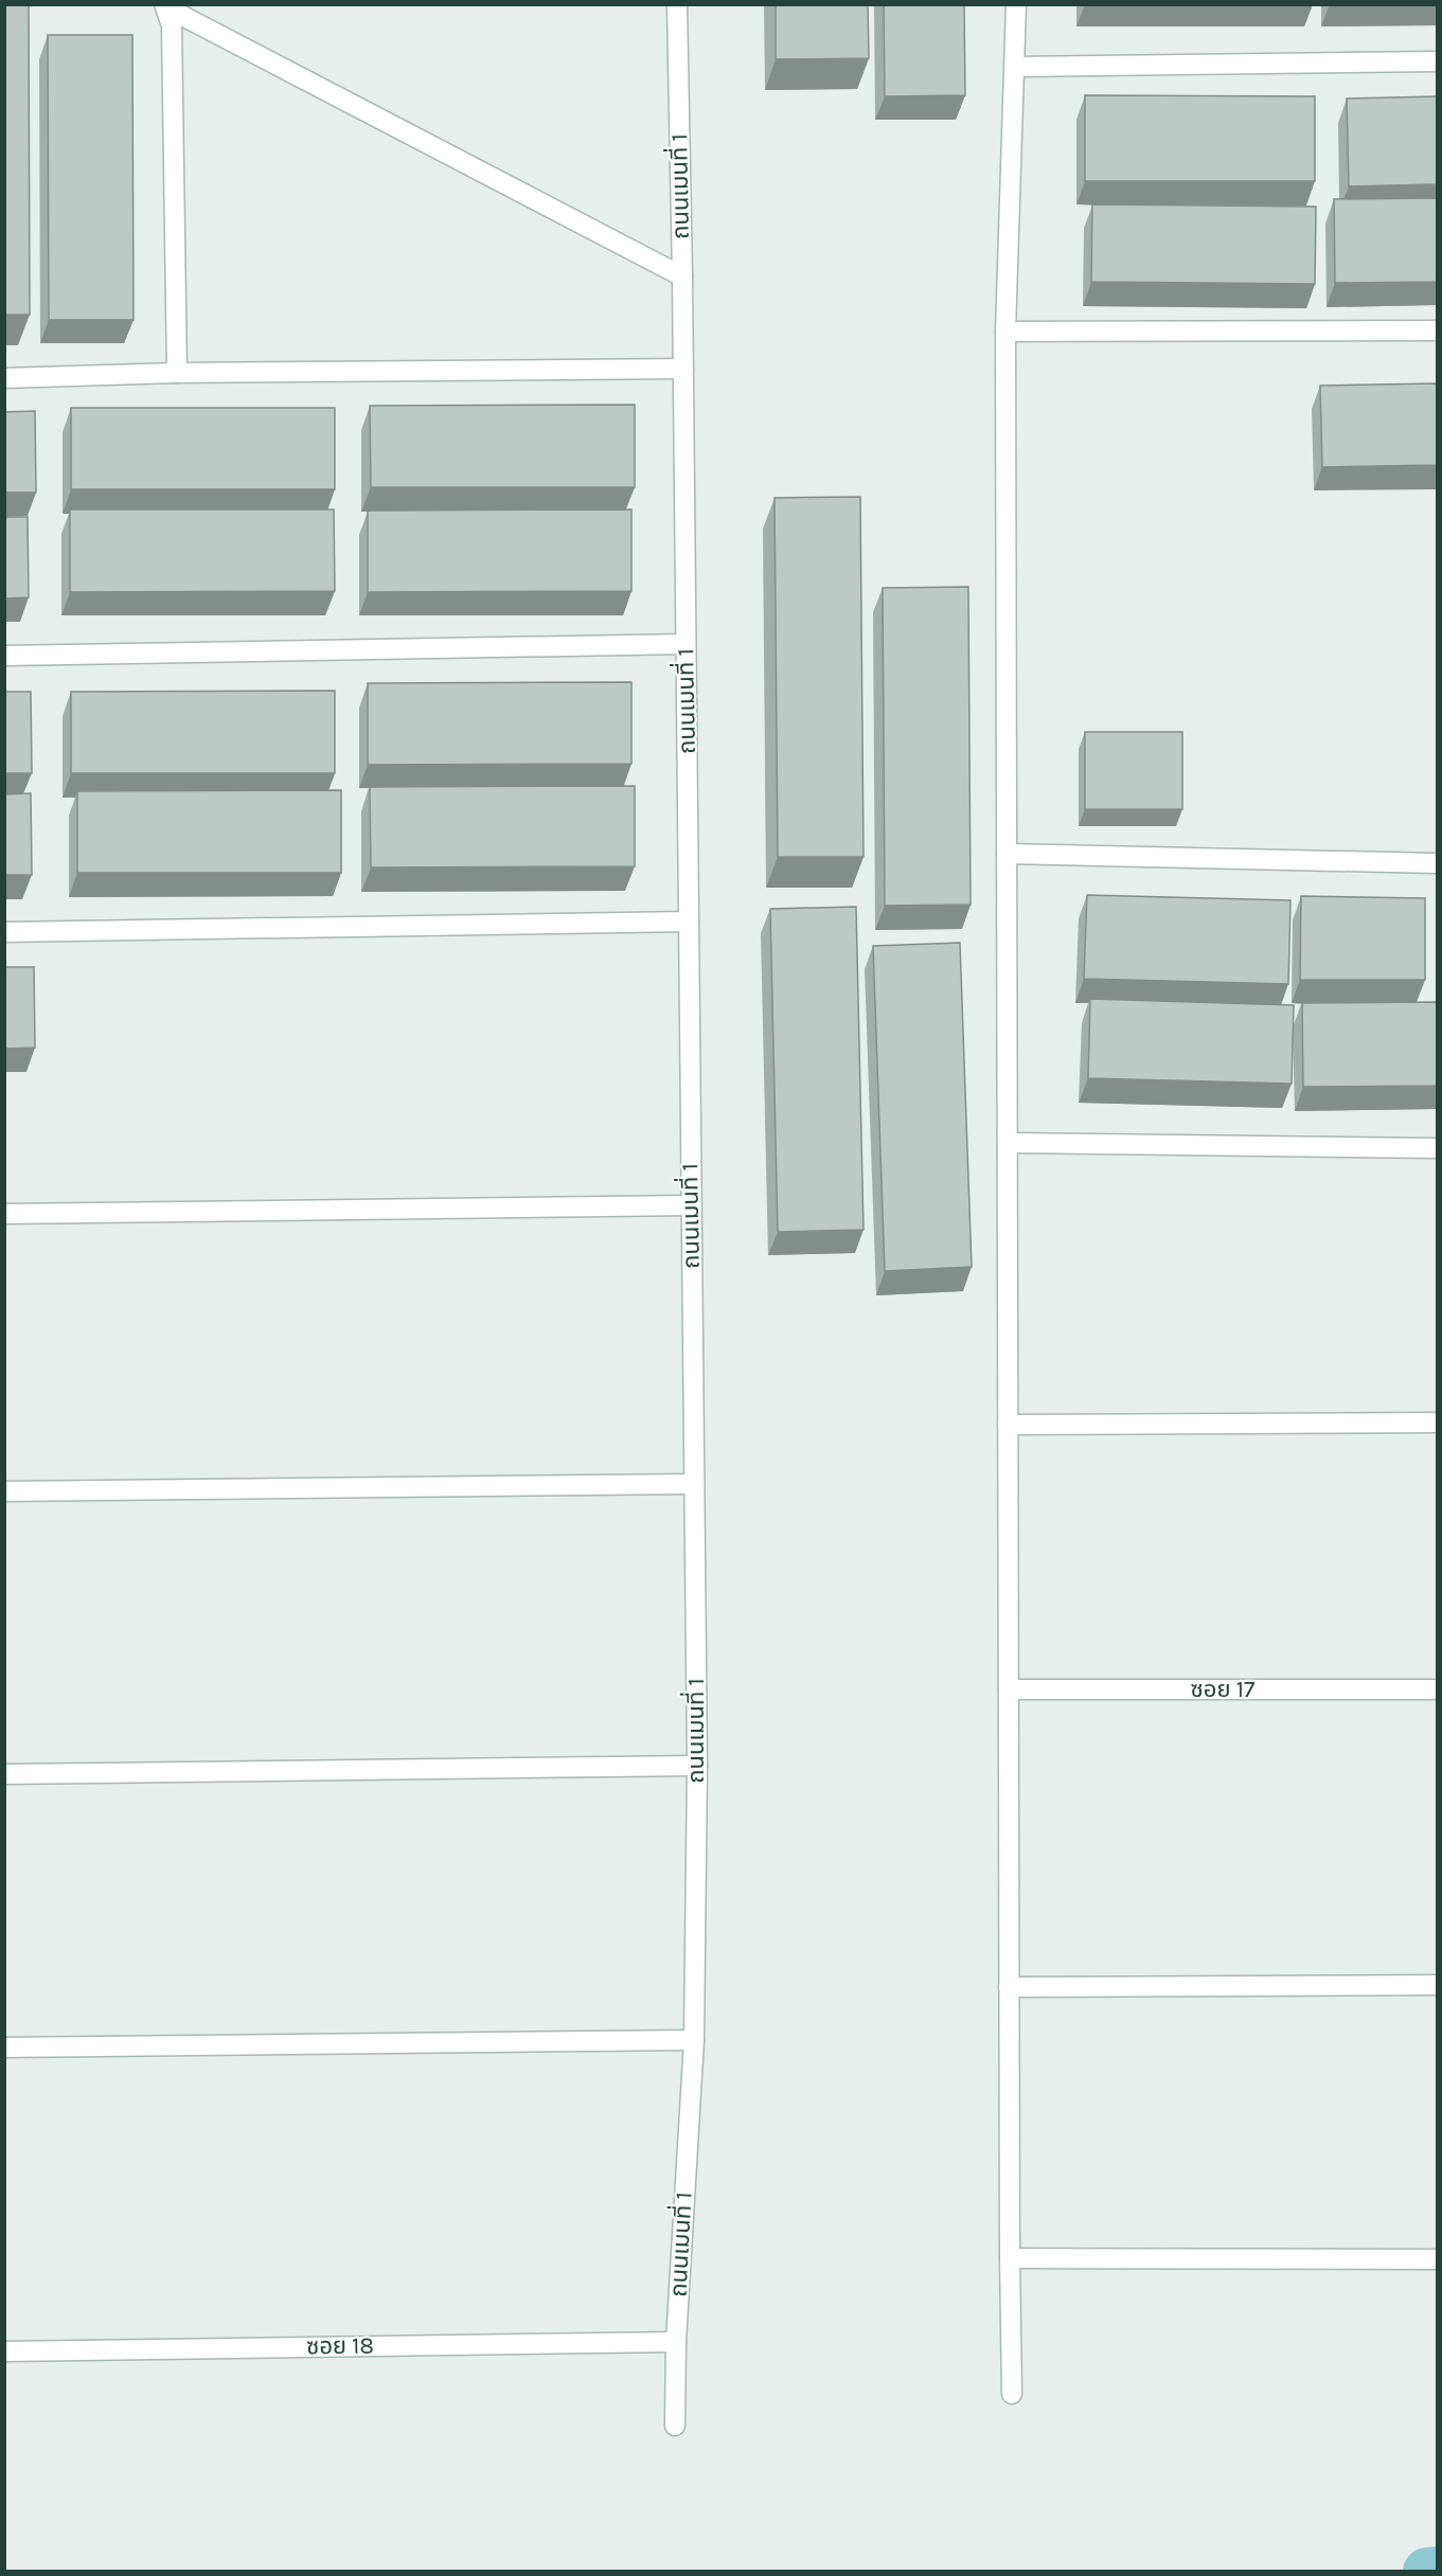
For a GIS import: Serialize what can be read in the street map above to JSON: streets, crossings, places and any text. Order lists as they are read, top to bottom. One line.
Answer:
{"streets":{"street":["ถนนเมนที่ 1","ซอย 17","ซอย 18"]},"crossings":[["ถนนเมนที่ 1","ซอย 18"]]}
